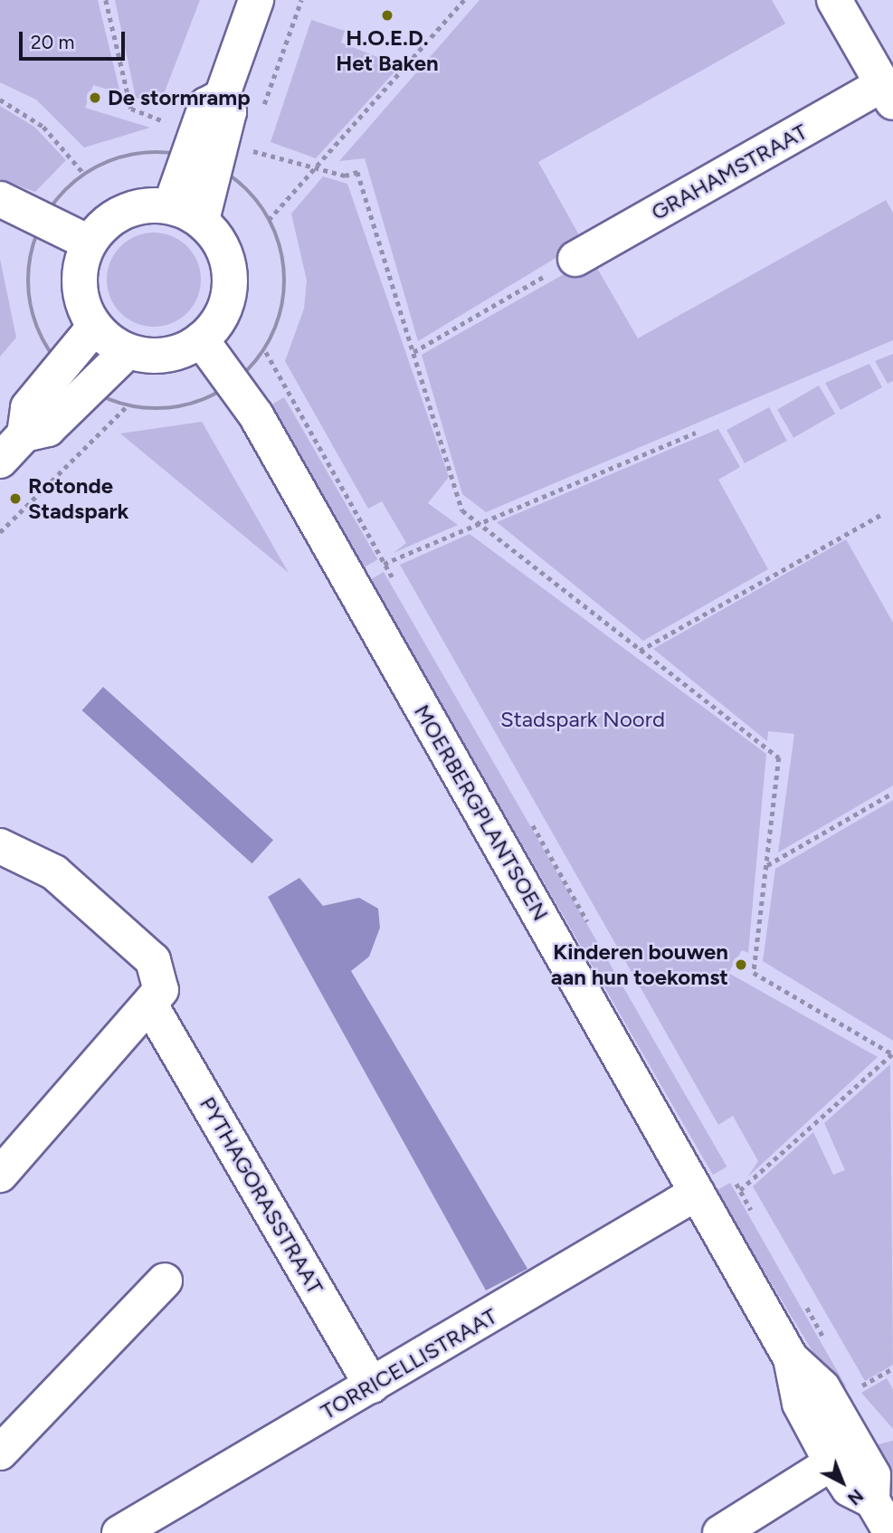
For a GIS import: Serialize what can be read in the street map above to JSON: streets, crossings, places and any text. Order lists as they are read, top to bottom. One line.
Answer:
{"streets":{"street":["GRAHAMSTRAAT","MOERBERGPLANTSOEN","PYTHAGORASSTRAAT","TORRICELLISTRAAT"]},"crossings":[["MOERBERGPLANTSOEN","TORRICELLISTRAAT"],["PYTHAGORASSTRAAT","TORRICELLISTRAAT"]],"parks":["Stadspark Noord"],"places":["H.O.E.D. Het Baken","De stormramp","Rotonde Stadspark","Kinderen bouwen aan hun toekomst"],"scale_bar":"20 m","north":"bottom right"}
